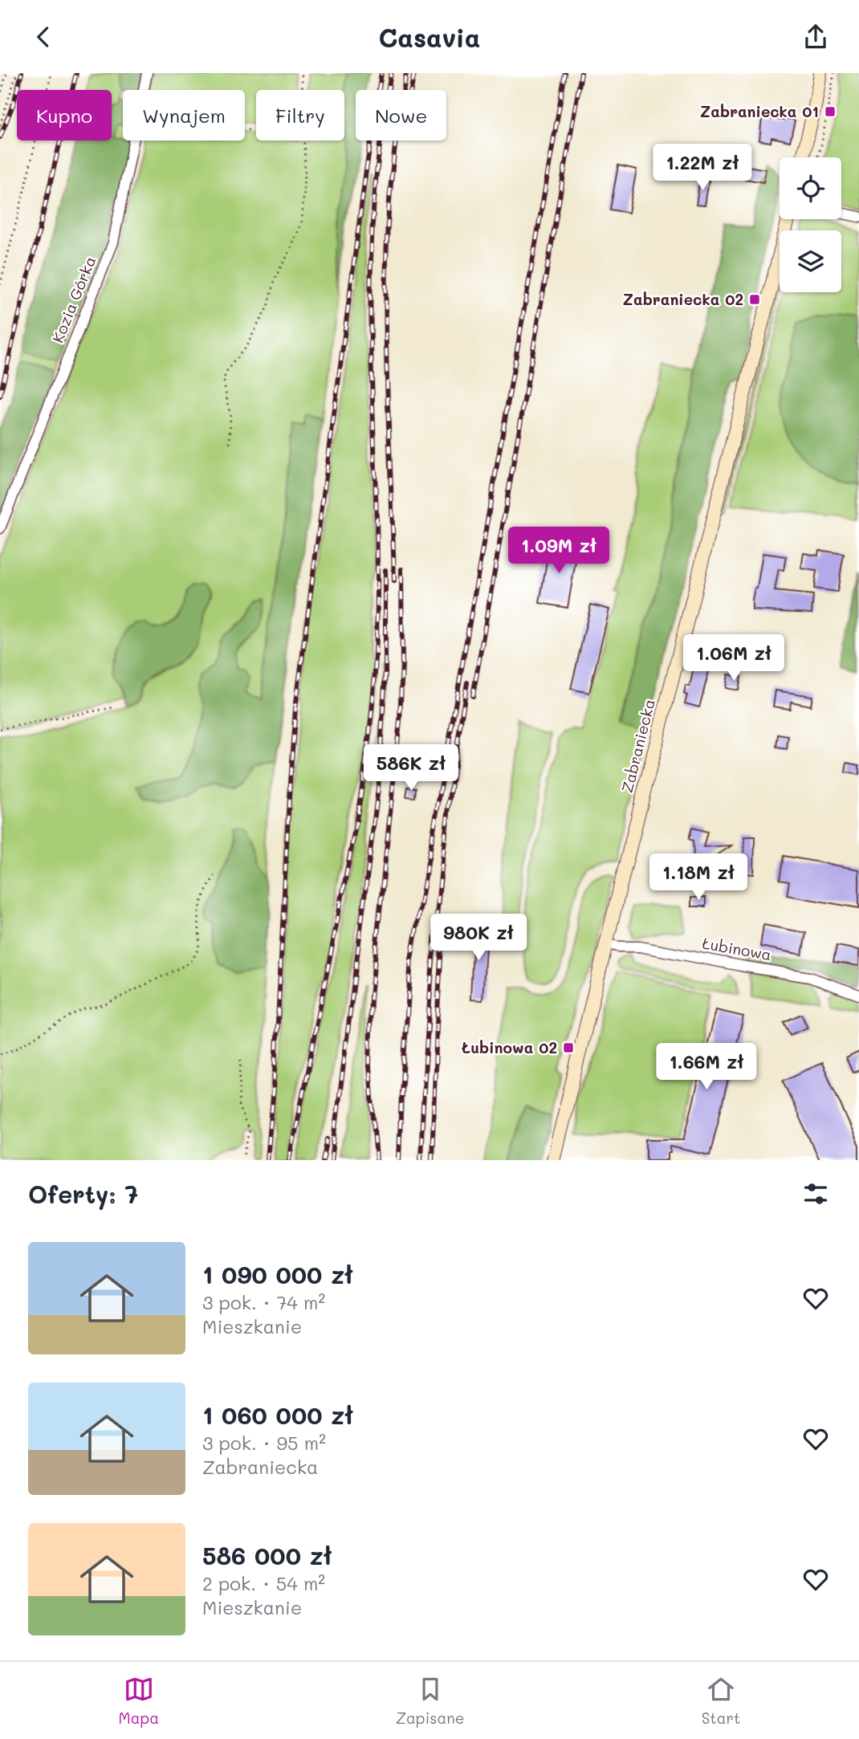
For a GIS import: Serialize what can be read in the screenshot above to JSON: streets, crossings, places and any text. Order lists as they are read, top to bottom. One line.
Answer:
{"streets":{"main road":["Zabraniecka"],"street":["Kozia Górka","Łubinowa"]},"crossings":[["Zabraniecka","Łubinowa"]],"places":{"transit":["Zabraniecka 01","Zabraniecka 02","Łubinowa 02"]},"page":{"header":"Casavia","chip":["Kupno","Wynajem","Filtry","Nowe"],"price":["1.22M zł","1.09M zł","1.06M zł","586K zł","1.18M zł","980K zł","1.66M zł"],"heading":"Oferty: 7","list":[{"name":"1 090 000 zł","note":"3 pok. · 74 m² · Mieszkanie"},{"name":"1 060 000 zł","note":"3 pok. · 95 m² · Zabraniecka"},{"name":"586 000 zł","note":"2 pok. · 54 m² · Mieszkanie"}],"tabs":["Mapa","Zapisane","Start"]}}
